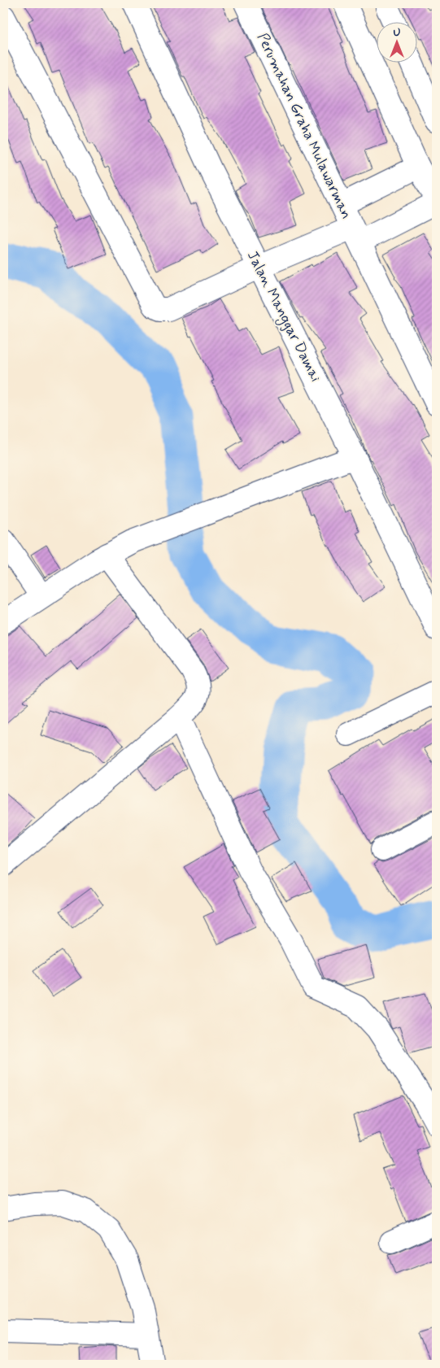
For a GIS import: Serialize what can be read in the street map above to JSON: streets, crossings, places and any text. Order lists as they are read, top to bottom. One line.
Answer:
{"streets":{"street":["Perumahan Graha Mulawarman","Jalan Manggar Damai"]},"crossings":[["Perumahan Graha Mulawarman","Jalan Manggar Damai"]],"north":"top"}
